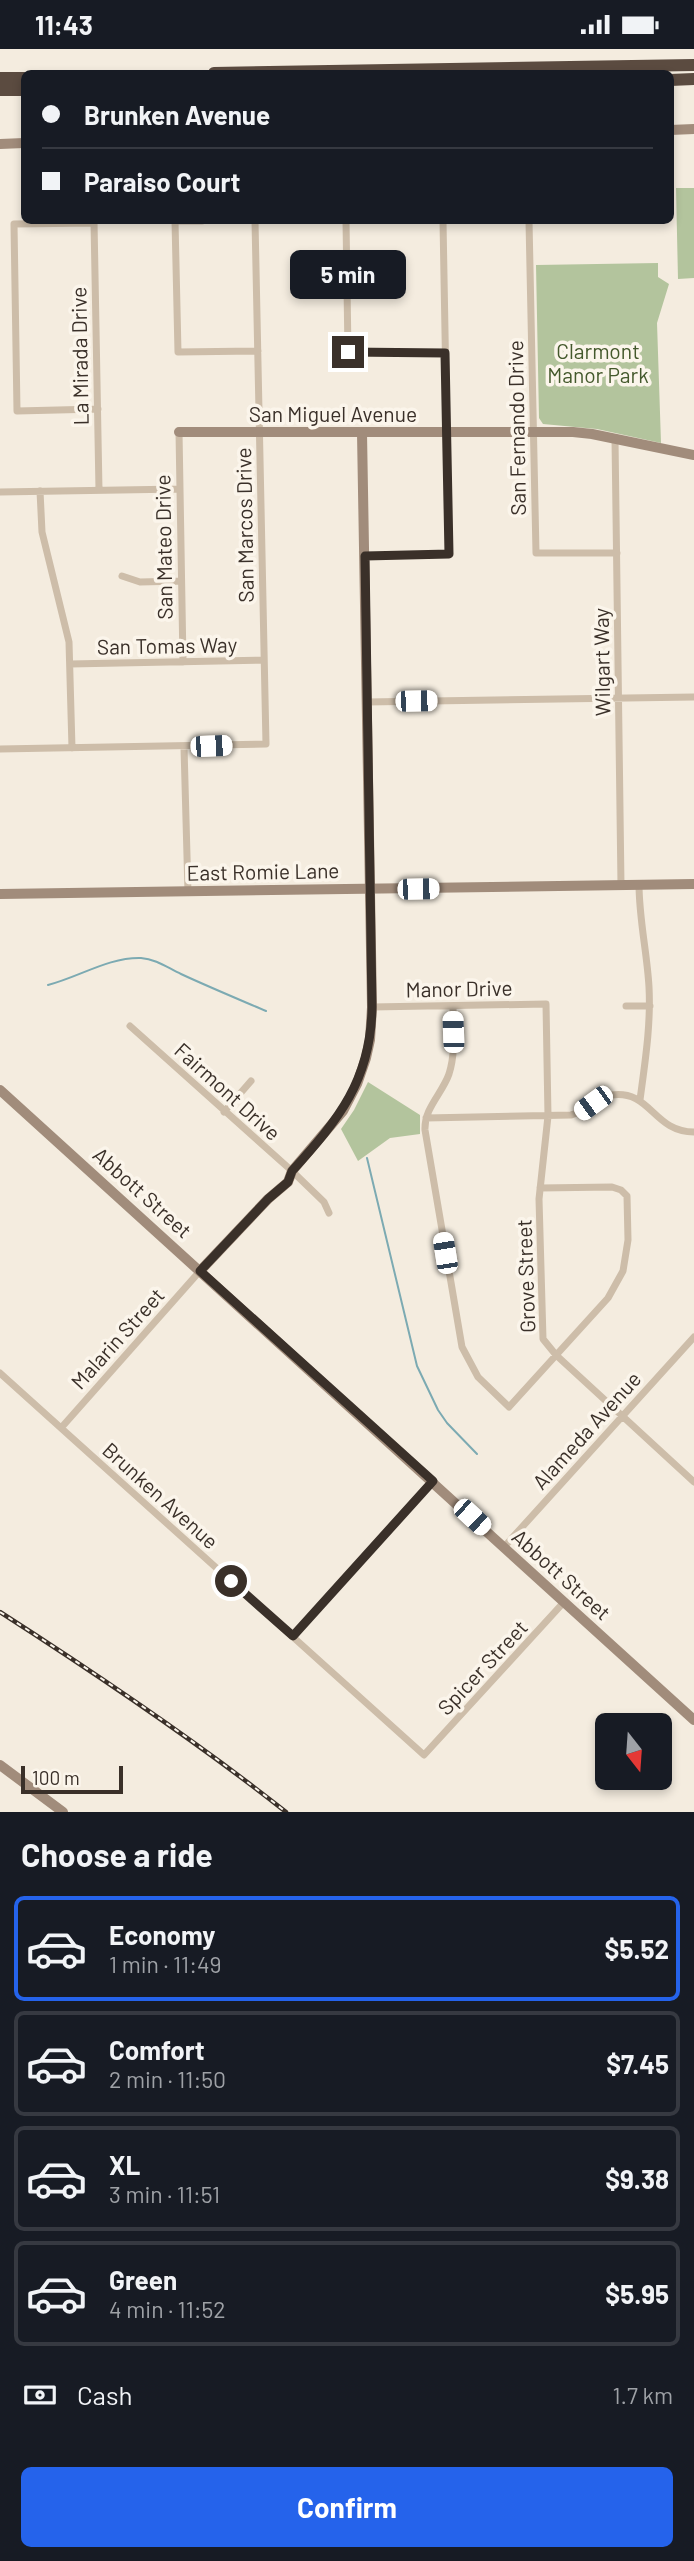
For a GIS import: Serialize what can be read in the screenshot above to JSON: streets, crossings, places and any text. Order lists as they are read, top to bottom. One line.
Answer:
{"streets":{"main road":["San Miguel Avenue","East Romie Lane","Abbott Street"],"street":["La Mirada Drive","San Fernando Drive","San Marcos Drive","San Mateo Drive","San Tomas Way","Wilgart Way","Manor Drive","Fairmont Drive","Grove Street","Malarin Street","Alameda Avenue","Brunken Avenue","Spicer Street"]},"crossings":[["San Miguel Avenue","San Fernando Drive"],["San Miguel Avenue","San Marcos Drive"],["San Miguel Avenue","San Mateo Drive"],["San Miguel Avenue","Wilgart Way"],["San Fernando Drive","Wilgart Way"],["San Marcos Drive","San Tomas Way"],["San Mateo Drive","San Tomas Way"],["Wilgart Way","East Romie Lane"],["Manor Drive","Grove Street"],["Abbott Street","Malarin Street"],["Abbott Street","Alameda Avenue"],["Abbott Street","Spicer Street"],["Grove Street","Alameda Avenue"],["Malarin Street","Brunken Avenue"],["Brunken Avenue","Spicer Street"]],"parks":["Clarmont Manor Park"],"scale_bar":"100 m","north":"bottom","page":{"status":"11:43","banner":["Brunken Avenue","Paraiso Court"],"bubble":"5 min","scale":"100 m","heading":"Choose a ride","list":[{"name":"Economy","note":"1 min · 11:49","value":"$5.52"},{"name":"Comfort","note":"2 min · 11:50","value":"$7.45"},{"name":"XL","note":"3 min · 11:51","value":"$9.38"},{"name":"Green","note":"4 min · 11:52","value":"$5.95"}],"pay":["Cash","1.7 km"],"buttons":"Confirm"}}
